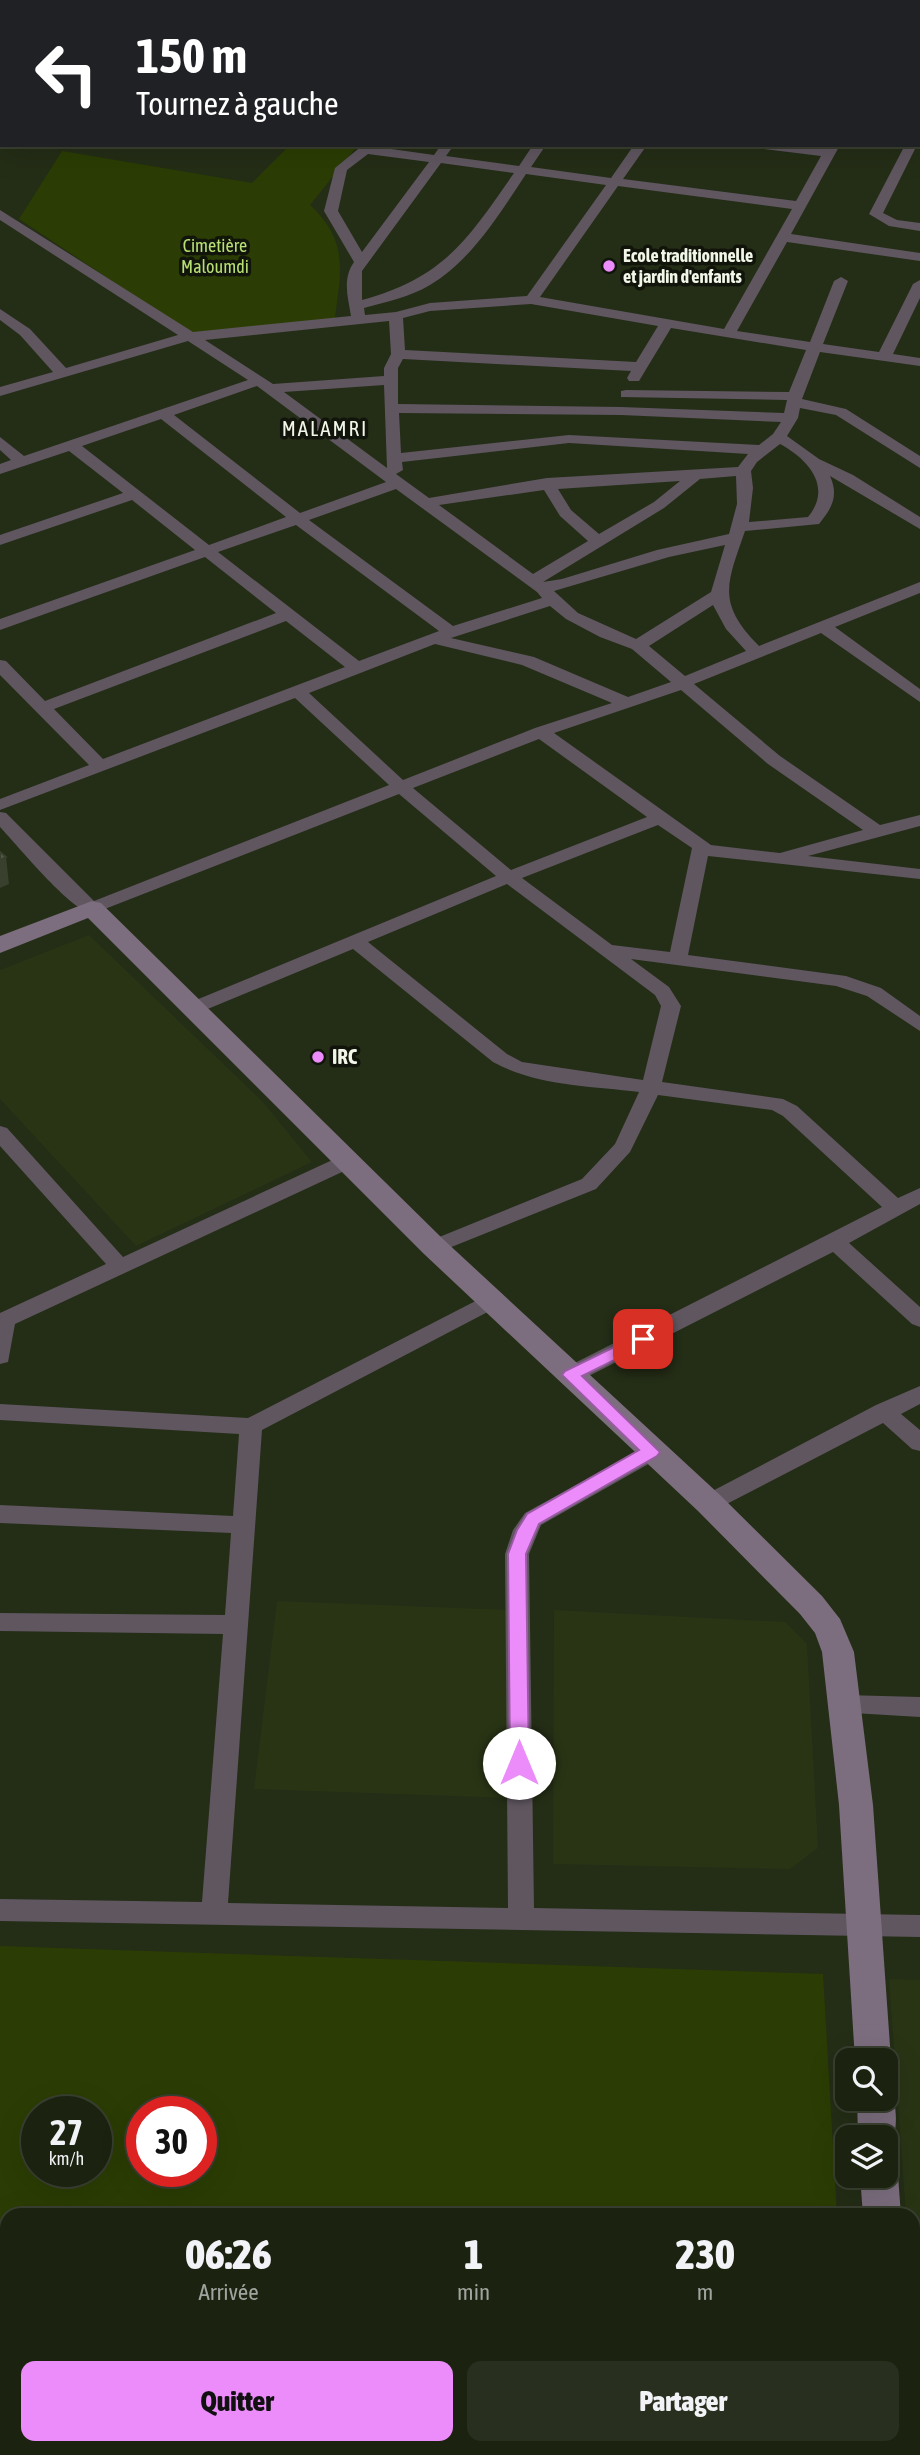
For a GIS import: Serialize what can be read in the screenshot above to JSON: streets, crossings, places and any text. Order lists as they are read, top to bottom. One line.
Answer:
{"districts":["MALAMRI"],"parks":["Cimetière Maloumdi"],"places":["Ecole traditionnelle et jardin d'enfants","IRC"],"page":{"turn":["150 m","Tournez à gauche"],"speed":"27 km/h","limit":"30","eta":["06:26","Arrivée","1","min","230","m"],"buttons":["Quitter","Partager"]}}
